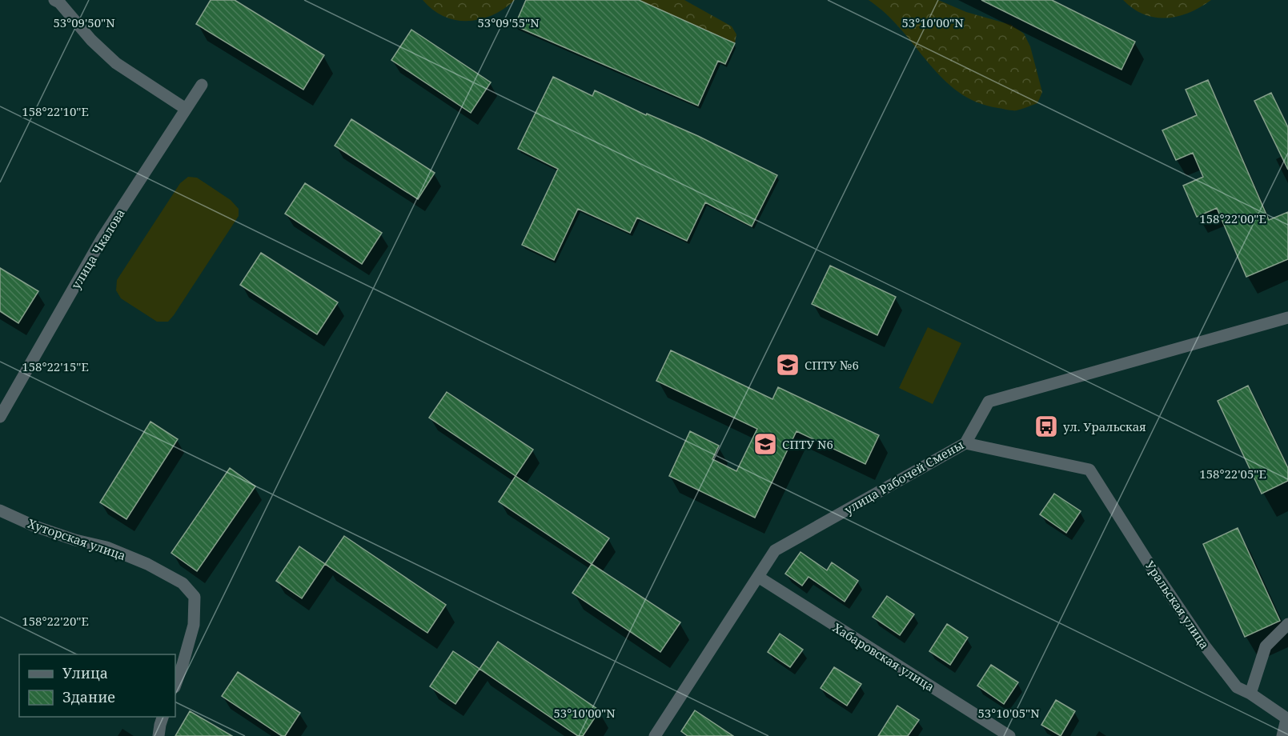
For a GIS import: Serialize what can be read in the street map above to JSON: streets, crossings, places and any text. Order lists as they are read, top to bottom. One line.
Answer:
{"streets":{"street":["улица Чкалова","улица Рабочей Смены","Хуторская улица","Уральская улица","Хабаровская улица"]},"crossings":[["улица Рабочей Смены","Уральская улица"],["улица Рабочей Смены","Хабаровская улица"]],"places":{"school or university":["СПТУ №6","СПТУ N6"],"bus stop":["ул. Уральская"]},"legend":["Улица","Здание"],"coordinates":["53°09'50\"N","53°09'55\"N","53°10'00\"N","158°22'10\"E","158°22'00\"E","158°22'15\"E","158°22'05\"E","158°22'20\"E","53°10'05\"N"]}
